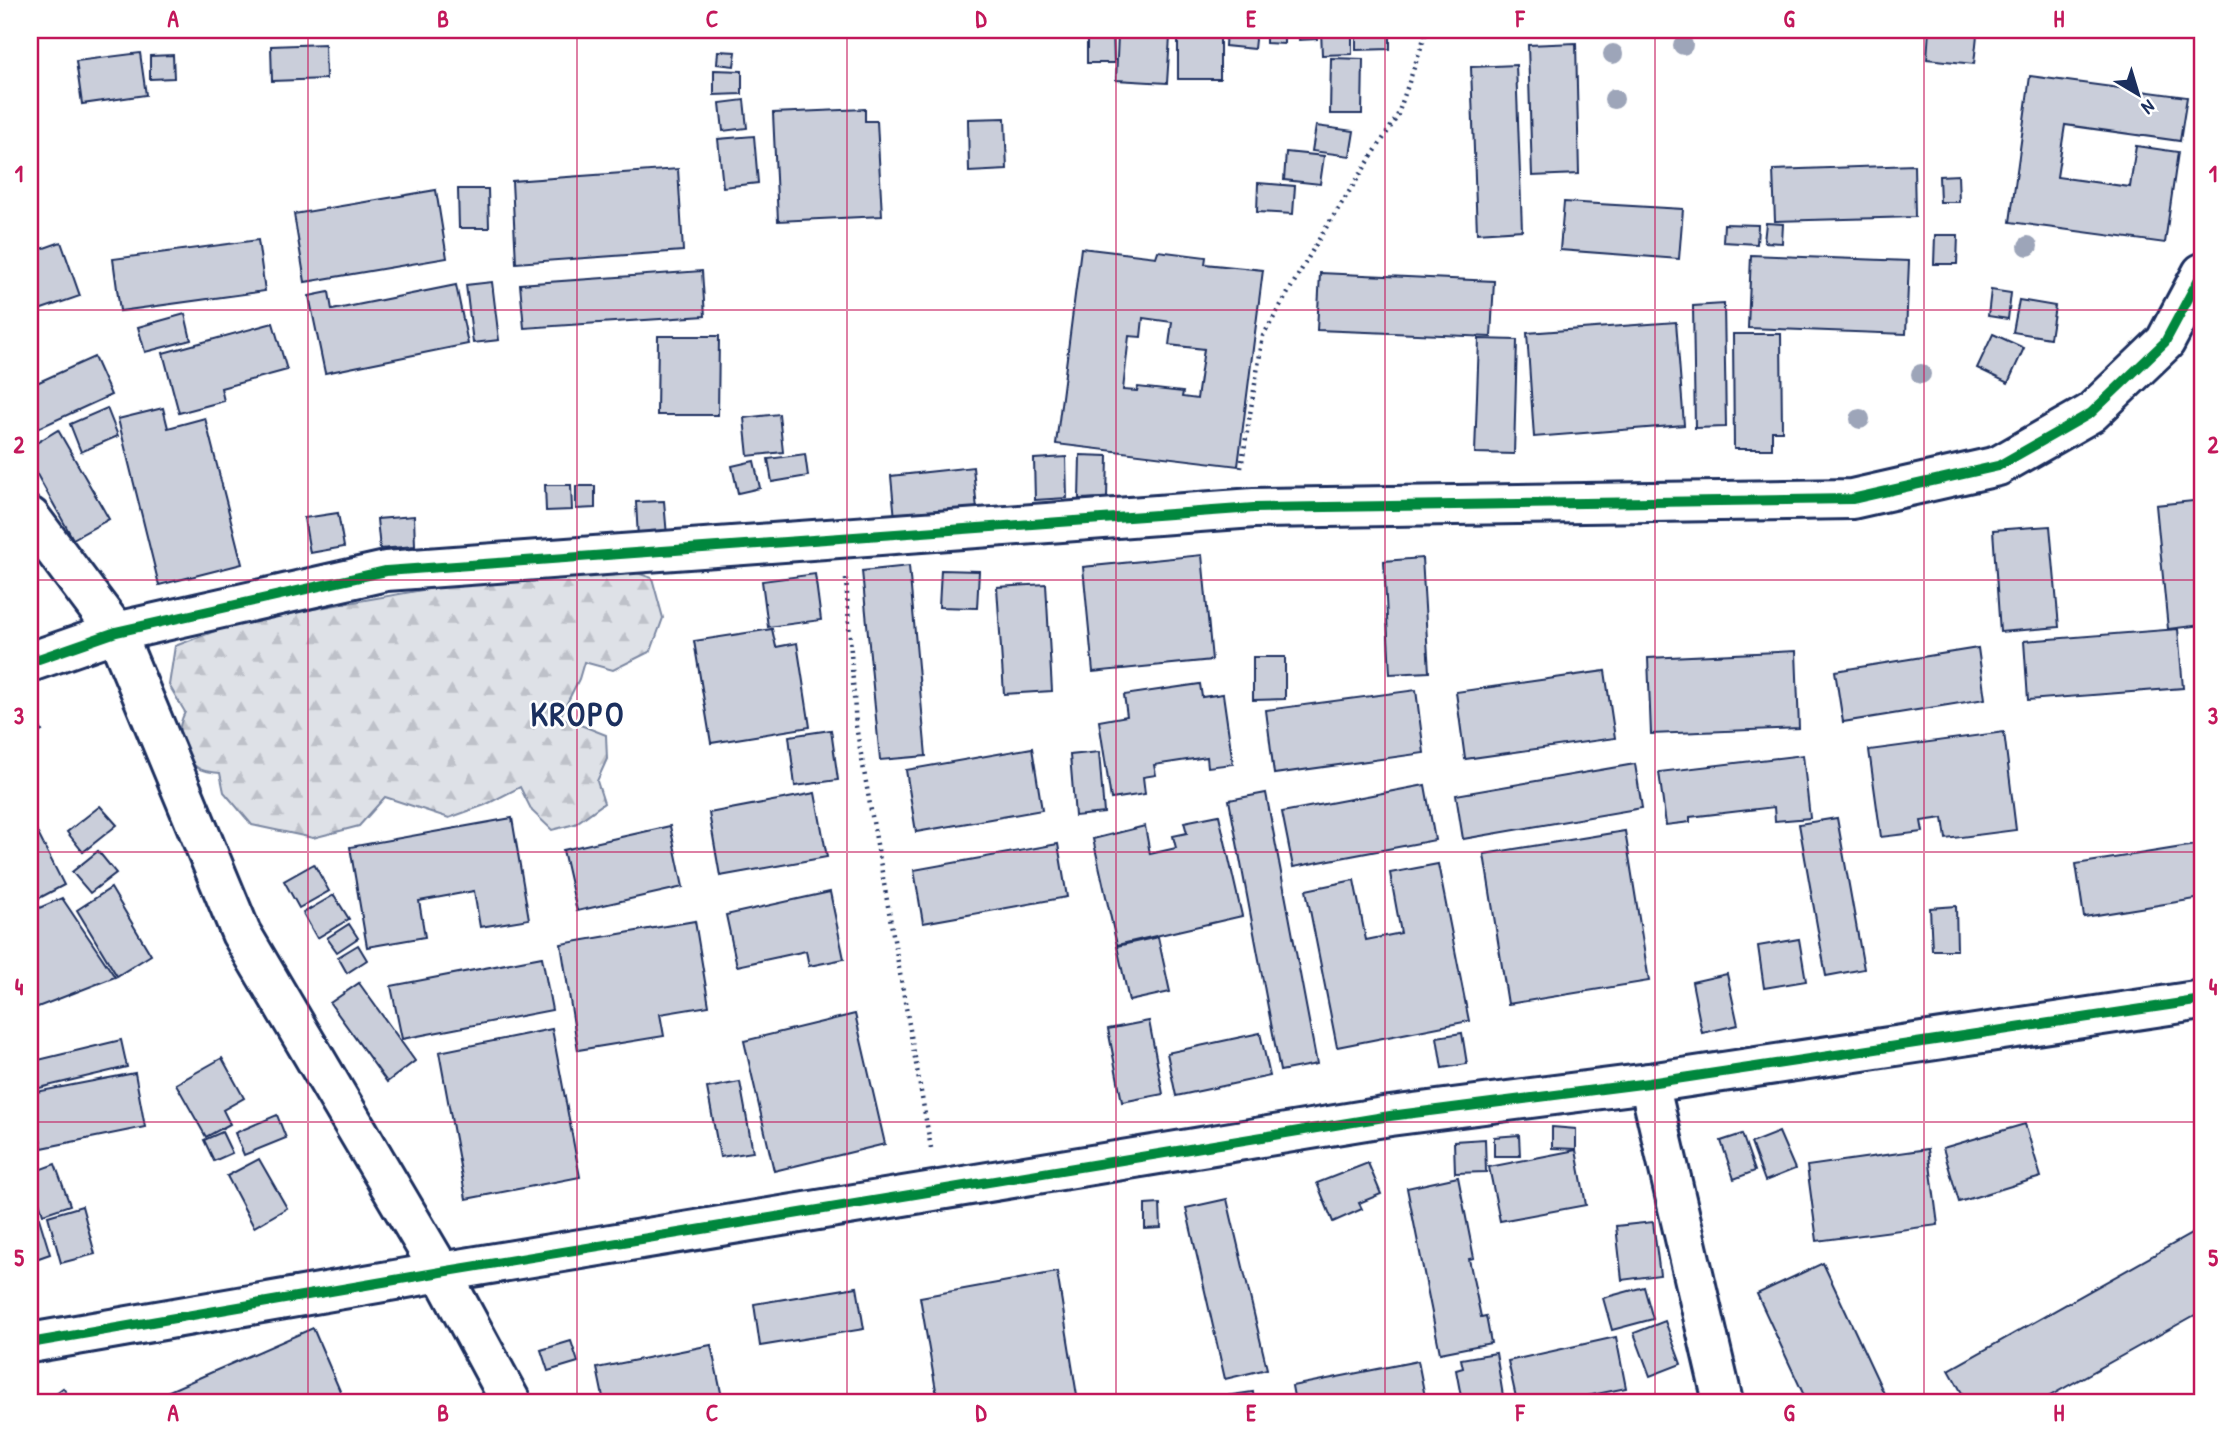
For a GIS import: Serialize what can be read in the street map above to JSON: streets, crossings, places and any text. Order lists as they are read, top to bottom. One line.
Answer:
{"districts":["KROPO"],"north":"bottom right","grid":{"columns":["A","B","C","D","E","F","G","H"],"rows":["1","2","3","4","5"]}}
